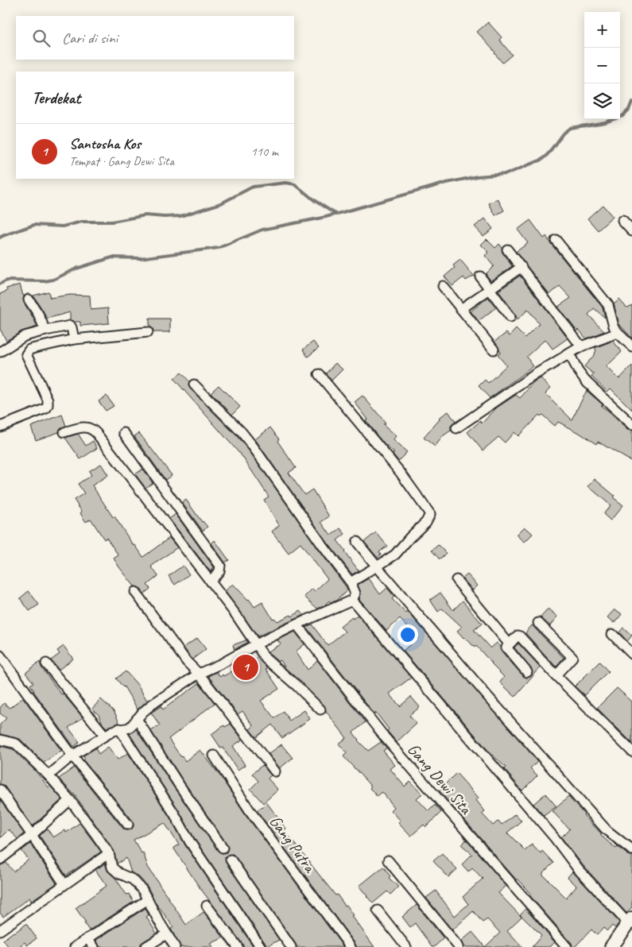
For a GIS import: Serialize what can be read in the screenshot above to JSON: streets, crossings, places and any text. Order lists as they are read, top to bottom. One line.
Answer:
{"streets":{"street":["Gang Dewi Sita","Gang Putra"]},"page":{"map_buttons":["+","−"],"search":"Cari di sini","heading":"Terdekat","list":[{"mark":"1","name":"Santosha Kos","note":"Tempat · Gang Dewi Sita","value":"110 m"}],"pins":"1"}}
